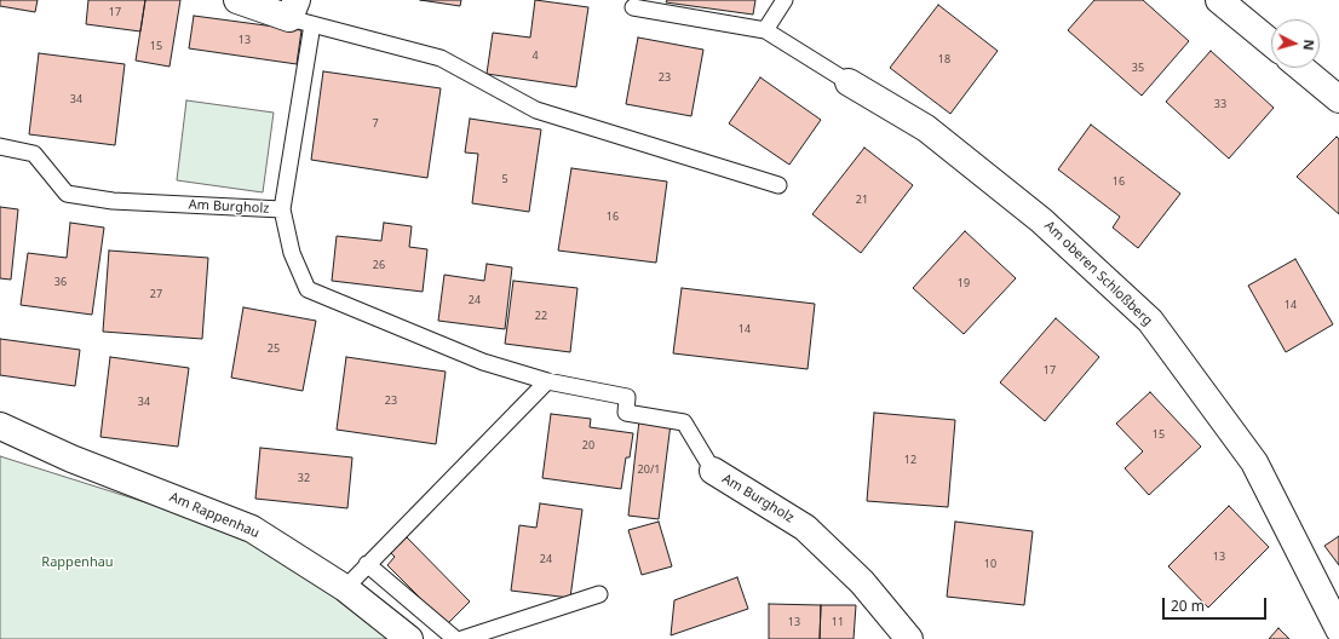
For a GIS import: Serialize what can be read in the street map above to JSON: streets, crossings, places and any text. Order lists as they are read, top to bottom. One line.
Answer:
{"streets":{"street":["Am Burgholz","Am oberen Schloßberg","Am Rappenhau"]},"parks":["Rappenhau"],"house_numbers":["17","13","15","4","18","35","23","34","33","7","5","16","21","16","26","36","19","27","24","14","22","14","25","17","23","34","15","20","12","20/1","32","13","24","10","13","11"],"scale_bar":"20 m","north":"right"}
